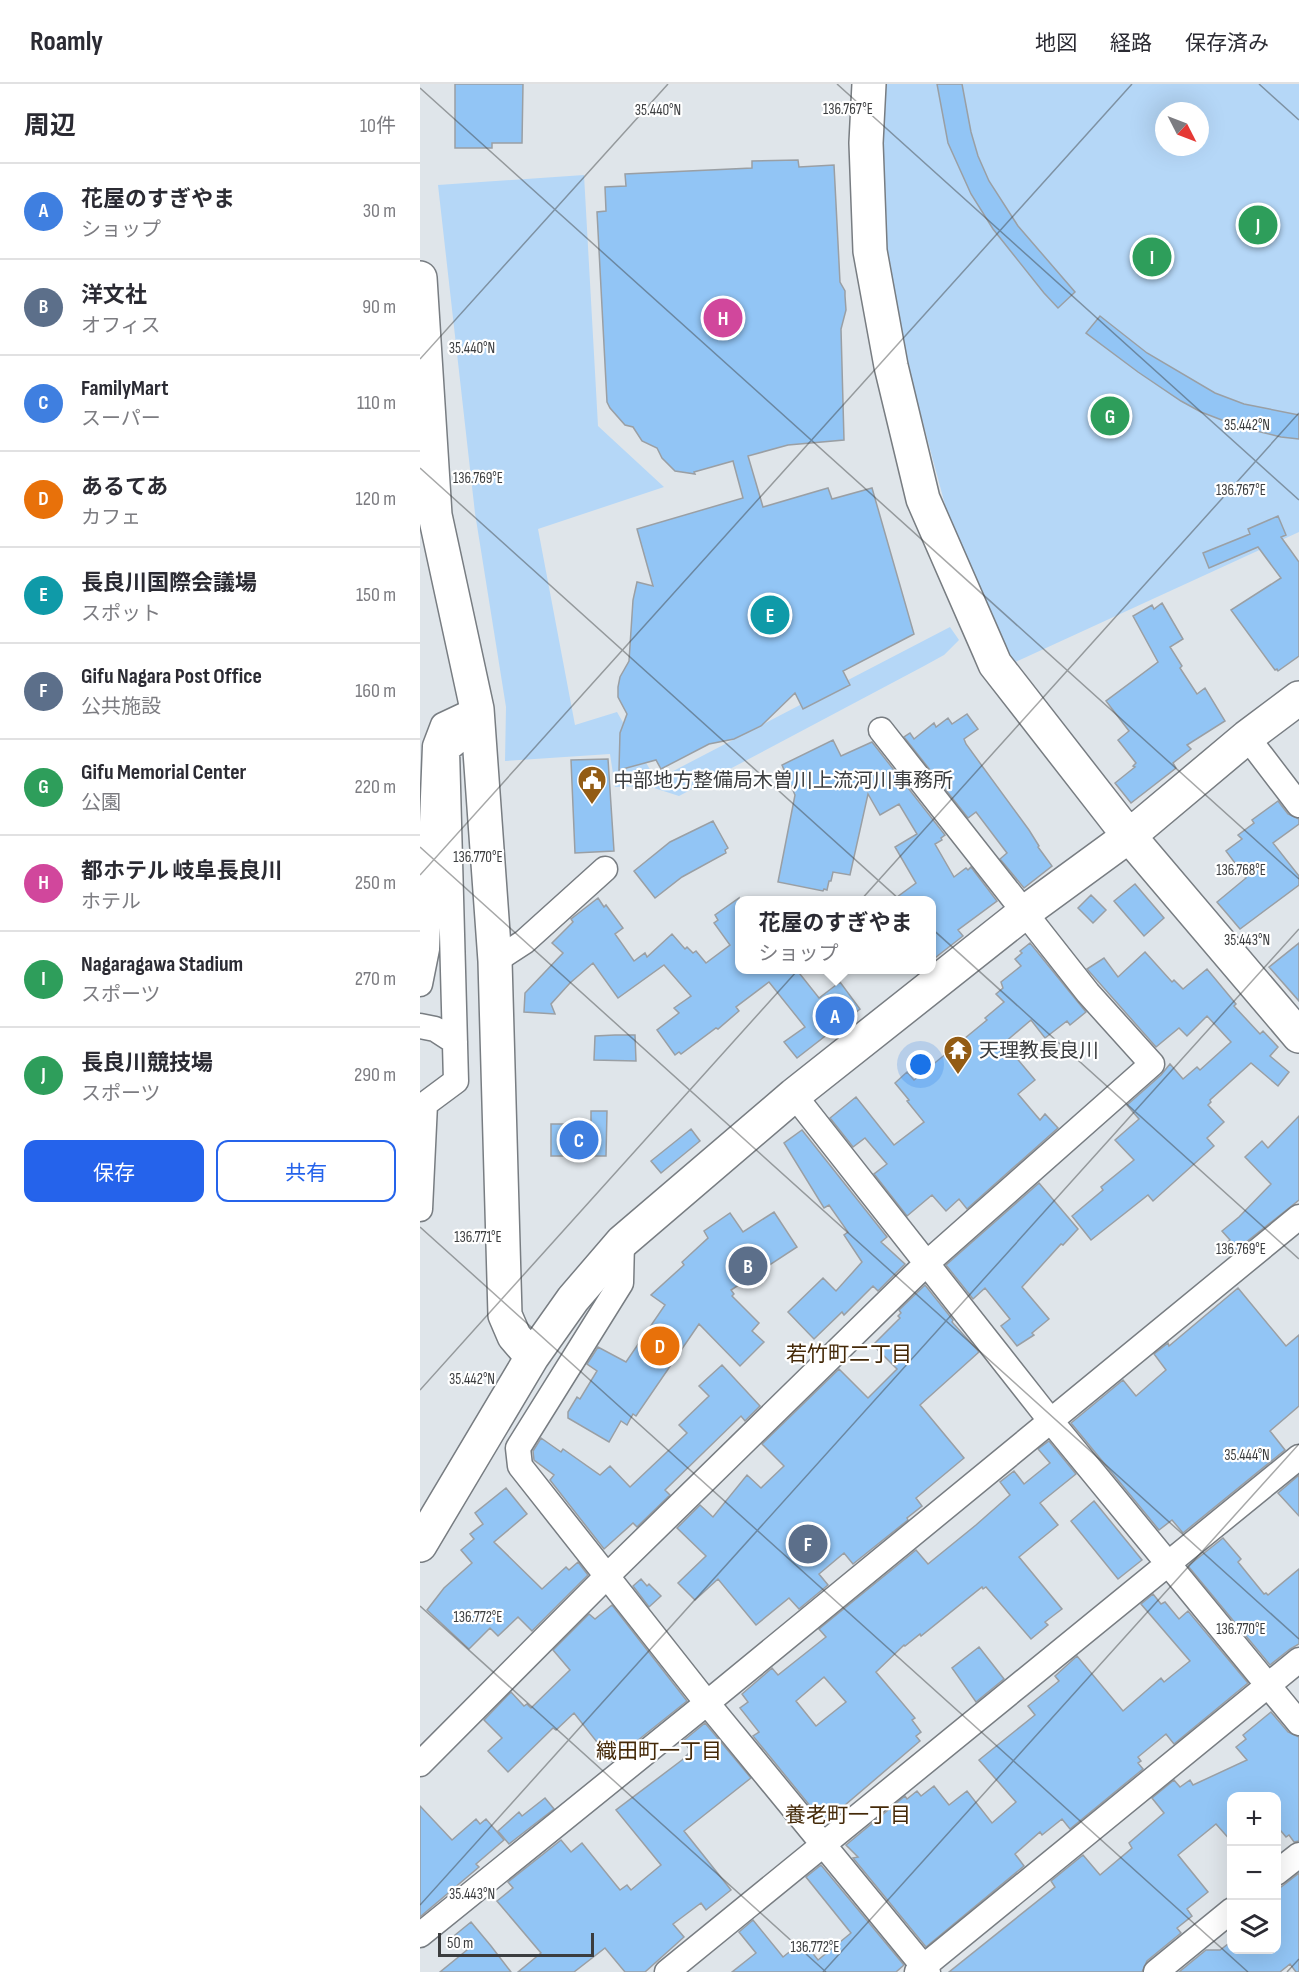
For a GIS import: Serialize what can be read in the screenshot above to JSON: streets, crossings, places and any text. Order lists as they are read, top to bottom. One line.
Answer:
{"districts":["若竹町二丁目","織田町一丁目","養老町一丁目"],"places":{"public building":["中部地方整備局木曽川上流河川事務所"],"temple":["天理教長良川"]},"scale_bar":"50 m","north":"bottom right","page":{"header":"Roamly","nav":["地図","経路","保存済み"],"heading":["周辺","10件"],"list":[{"mark":"A","name":"花屋のすぎやま","note":"ショップ","value":"30 m"},{"mark":"B","name":"洋文社","note":"オフィス","value":"90 m"},{"mark":"C","name":"FamilyMart","note":"スーパー","value":"110 m"},{"mark":"D","name":"あるてあ","note":"カフェ","value":"120 m"},{"mark":"E","name":"長良川国際会議場","note":"スポット","value":"150 m"},{"mark":"F","name":"Gifu Nagara Post Office","note":"公共施設","value":"160 m"},{"mark":"G","name":"Gifu Memorial Center","note":"公園","value":"220 m"},{"mark":"H","name":"都ホテル 岐阜長良川","note":"ホテル","value":"250 m"},{"mark":"I","name":"Nagaragawa Stadium","note":"スポーツ","value":"270 m"},{"mark":"J","name":"長良川競技場","note":"スポーツ","value":"290 m"}],"pins":["J","I","H","G","E","A","C","B","D","F"],"popup":["花屋のすぎやま","ショップ"],"buttons":["保存","共有"],"map_buttons":["+","−"],"scale":"50 m"},"coordinates":["136.767°E","35.440°N","35.442°N","136.769°E","136.770°E","136.768°E","35.443°N","136.771°E","35.444°N","136.772°E"]}
